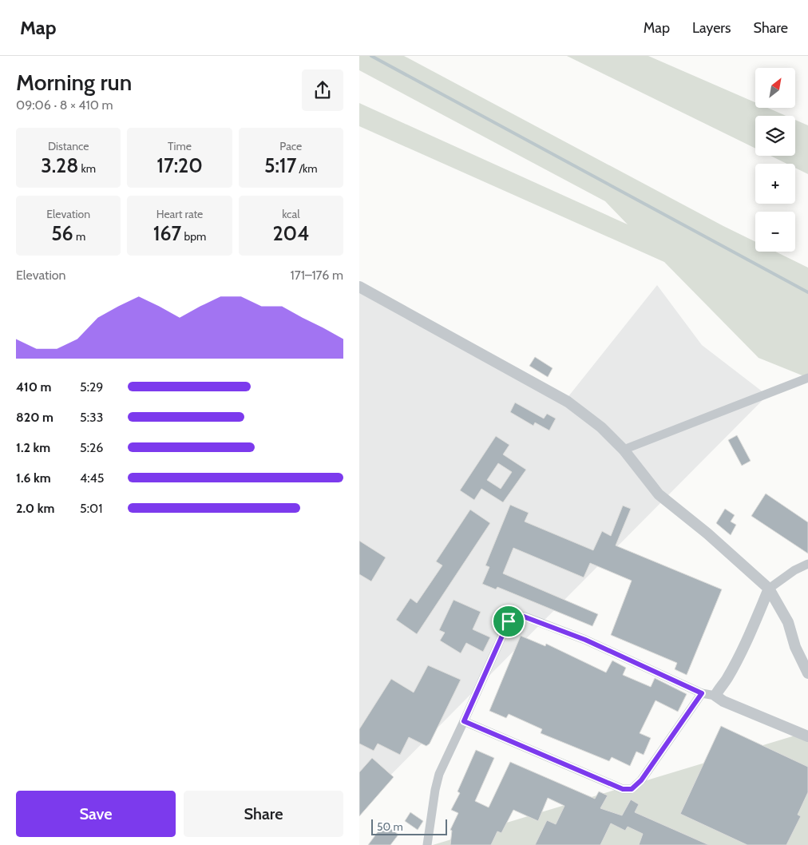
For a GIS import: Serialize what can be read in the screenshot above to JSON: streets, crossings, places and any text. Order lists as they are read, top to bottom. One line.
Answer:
{"scale_bar":"50 m","north":"top right","page":{"header":"Map","nav":["Map","Layers","Share"],"heading":["Morning run","09:06 · 8 × 410 m"],"map_buttons":["+","−"],"stats":[["Distance","3.28 km"],["Time","17:20"],["Pace","5:17 /km"],["Elevation","56 m"],["Heart rate","167 bpm"],["kcal","204"]],"chart":["Elevation","171–176 m"],"list":[{"name":"410 m","note":"5:29"},{"name":"820 m","note":"5:33"},{"name":"1.2 km","note":"5:26"},{"name":"1.6 km","note":"4:45"},{"name":"2.0 km","note":"5:01"}],"buttons":["Save","Share"],"scale":"50 m"}}
